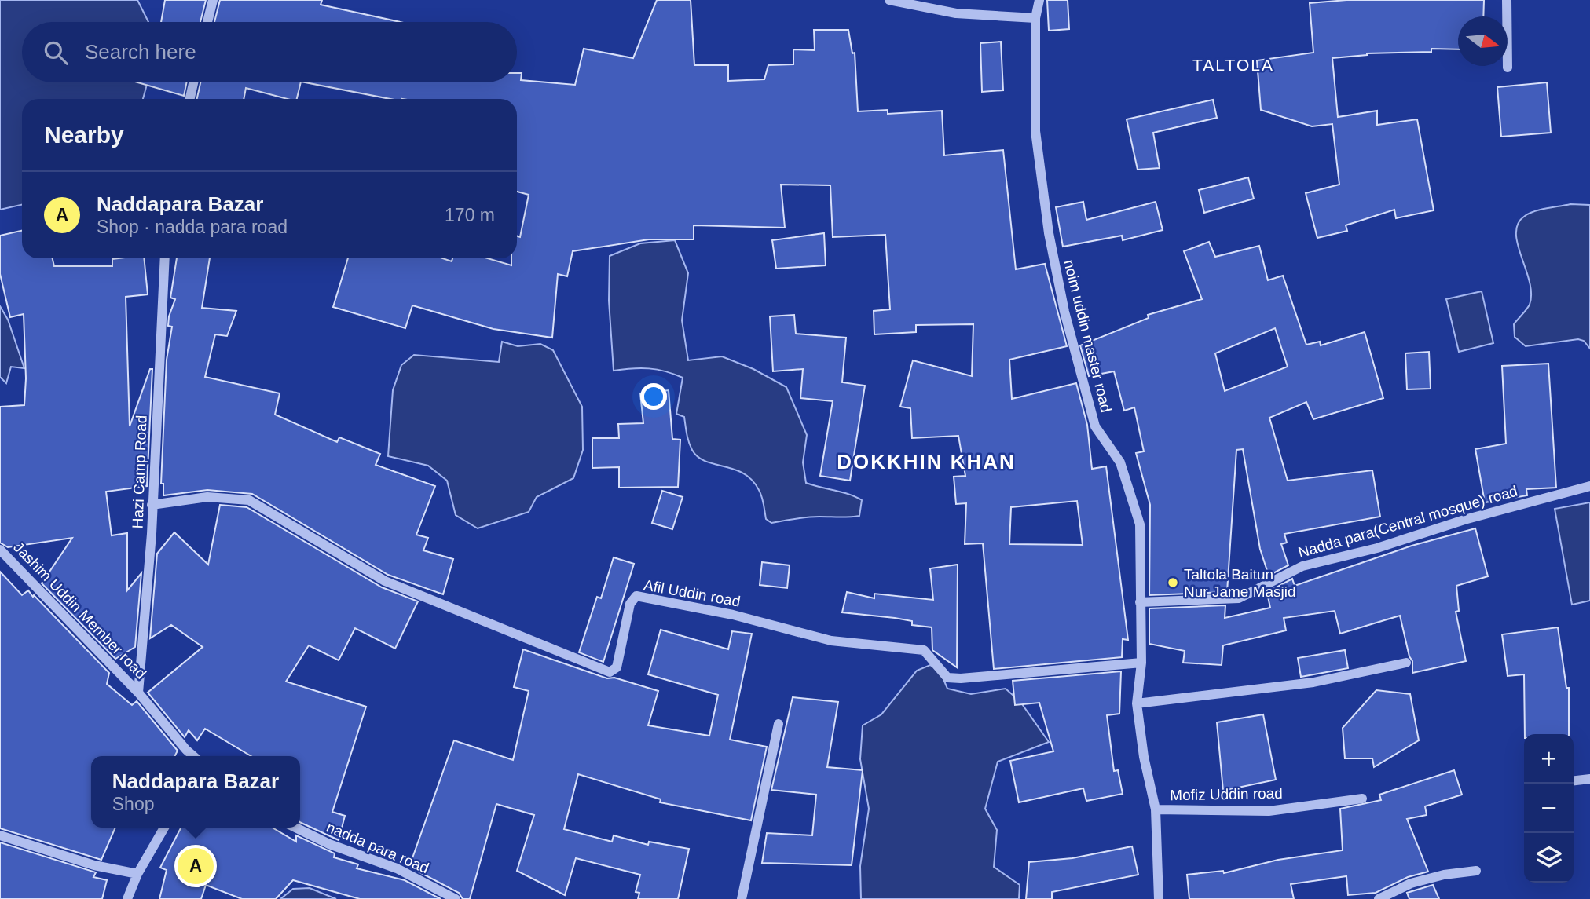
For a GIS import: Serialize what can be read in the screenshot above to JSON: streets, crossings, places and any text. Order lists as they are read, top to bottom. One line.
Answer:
{"streets":{"street":["noim uddin master road","Hazi Camp Road","Nadda para(Central mosque) road","Afil Uddin road","Jashim Uddin Member road","Mofiz Uddin road","nadda para road"]},"crossings":[["noim uddin master road","Nadda para(Central mosque) road"],["noim uddin master road","Afil Uddin road"],["noim uddin master road","Mofiz Uddin road"],["Hazi Camp Road","Afil Uddin road"],["Hazi Camp Road","Jashim Uddin Member road"]],"districts":["TALTOLA","DOKKHIN KHAN"],"places":["Taltola Baitun Nur Jame Masjid"],"north":"right","page":{"search":"Search here","heading":"Nearby","list":[{"mark":"A","name":"Naddapara Bazar","note":"Shop · nadda para road","value":"170 m"}],"map_buttons":["+","−"],"popup":["Naddapara Bazar","Shop"],"pins":"A"}}
